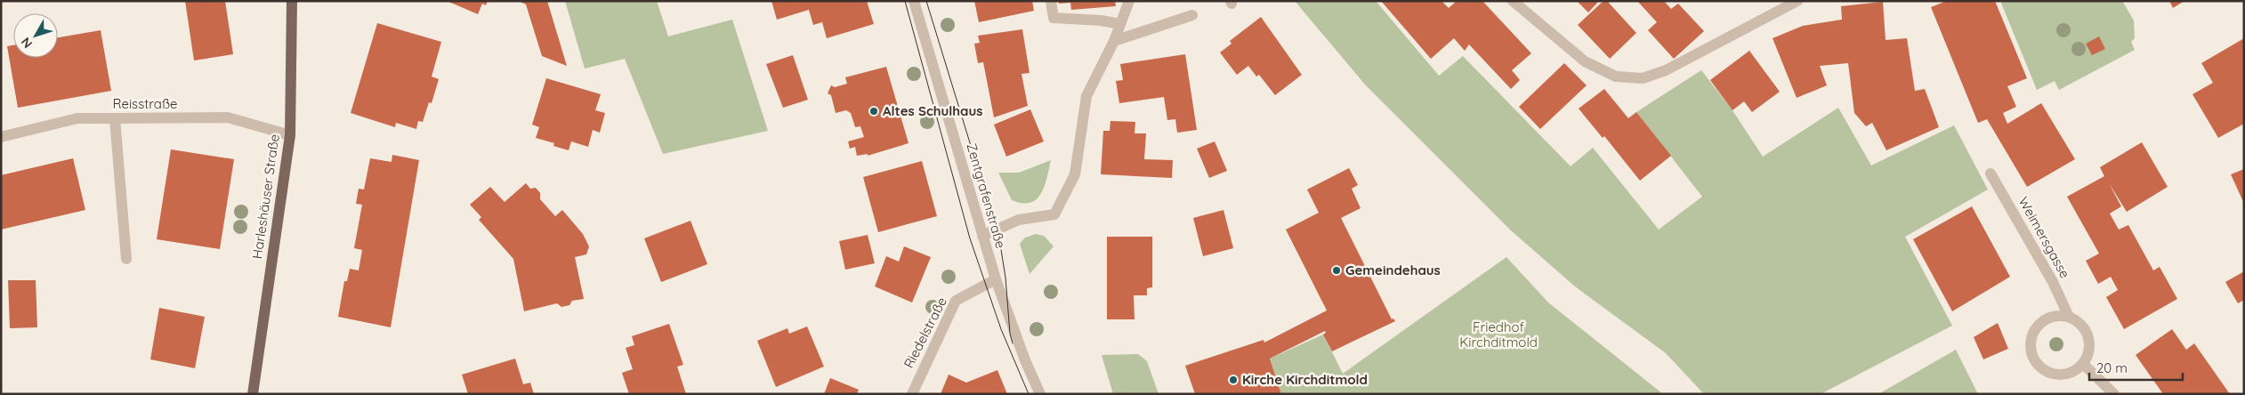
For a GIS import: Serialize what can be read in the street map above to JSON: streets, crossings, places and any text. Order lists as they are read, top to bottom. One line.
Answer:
{"streets":{"main road":["Harleshäuser Straße"],"street":["Reisstraße","Zentgrafenstraße","Weimersgasse","Riedelstraße"]},"crossings":[["Reisstraße","Harleshäuser Straße"],["Zentgrafenstraße","Riedelstraße"]],"parks":["Friedhof Kirchditmold"],"places":["Altes Schulhaus","Gemeindehaus","Kirche Kirchditmold"],"scale_bar":"20 m","north":"bottom left"}
